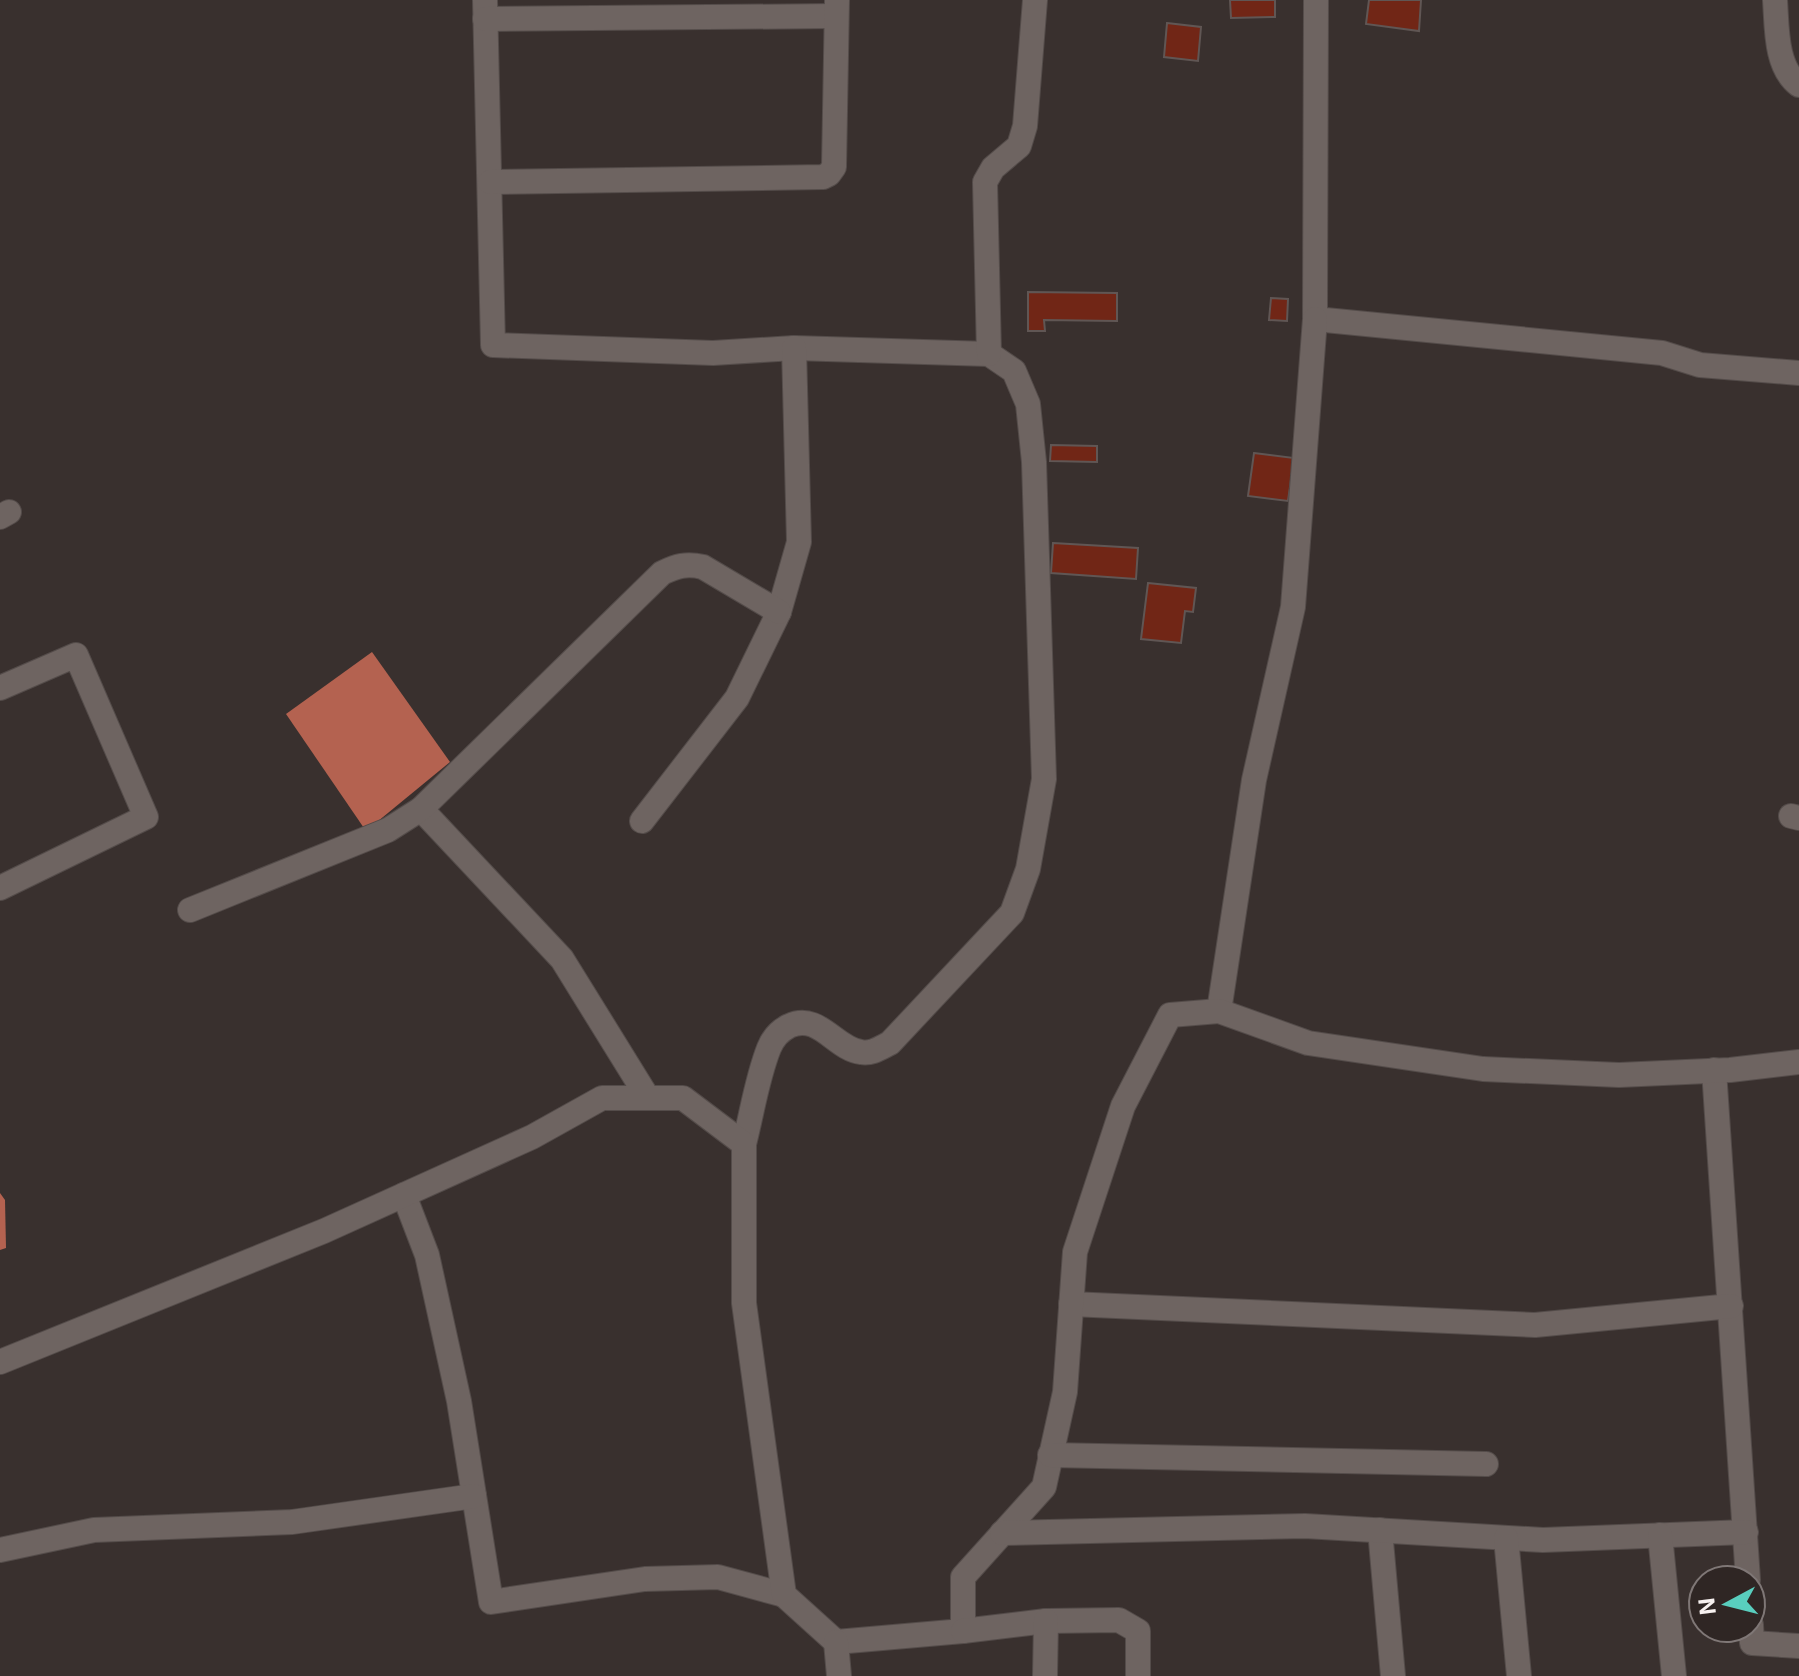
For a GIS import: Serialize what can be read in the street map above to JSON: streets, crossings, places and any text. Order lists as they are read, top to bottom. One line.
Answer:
{"north":"left"}
